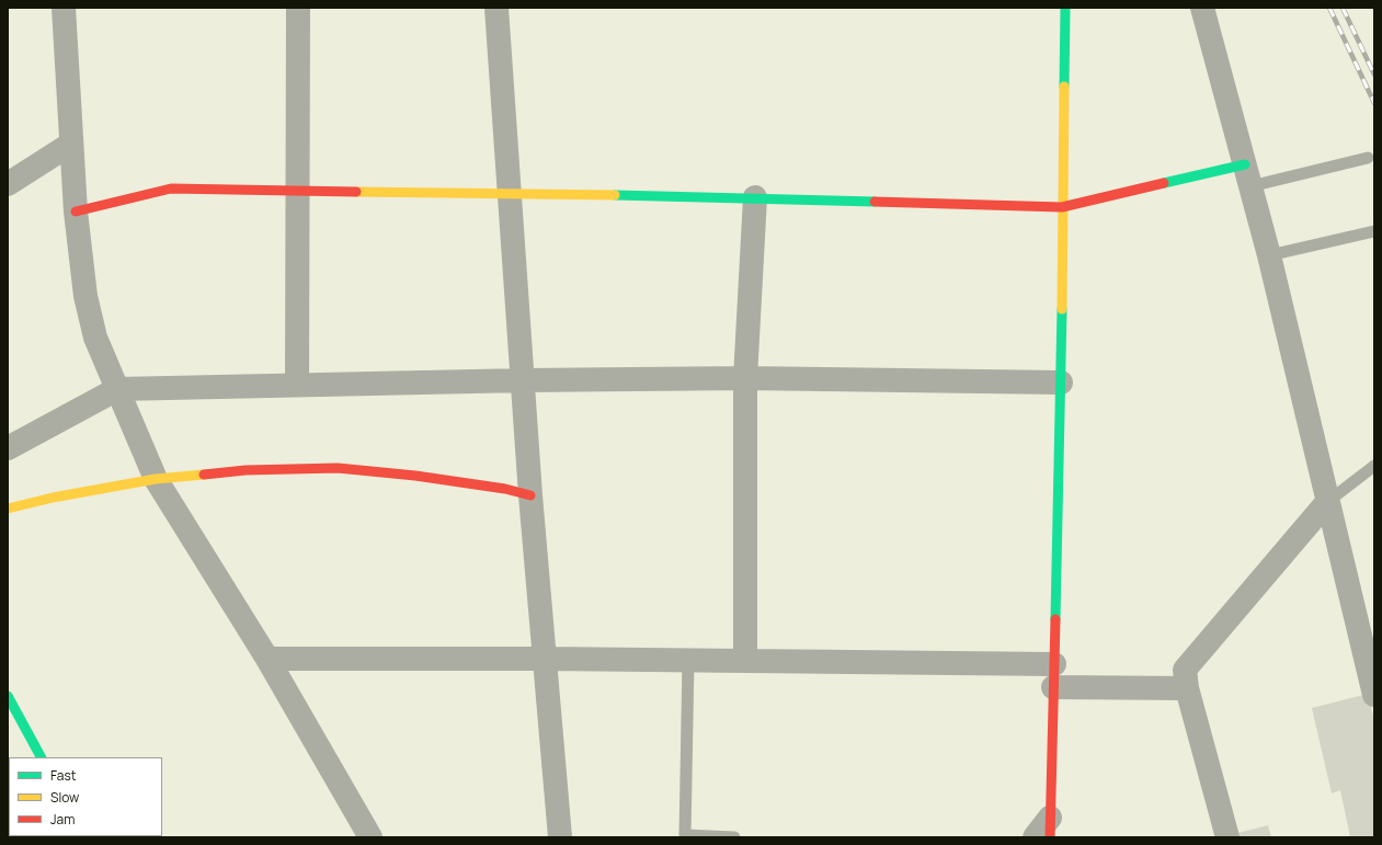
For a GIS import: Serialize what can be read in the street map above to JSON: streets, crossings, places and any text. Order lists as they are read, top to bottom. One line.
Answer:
{"legend":["Fast","Slow","Jam"]}
